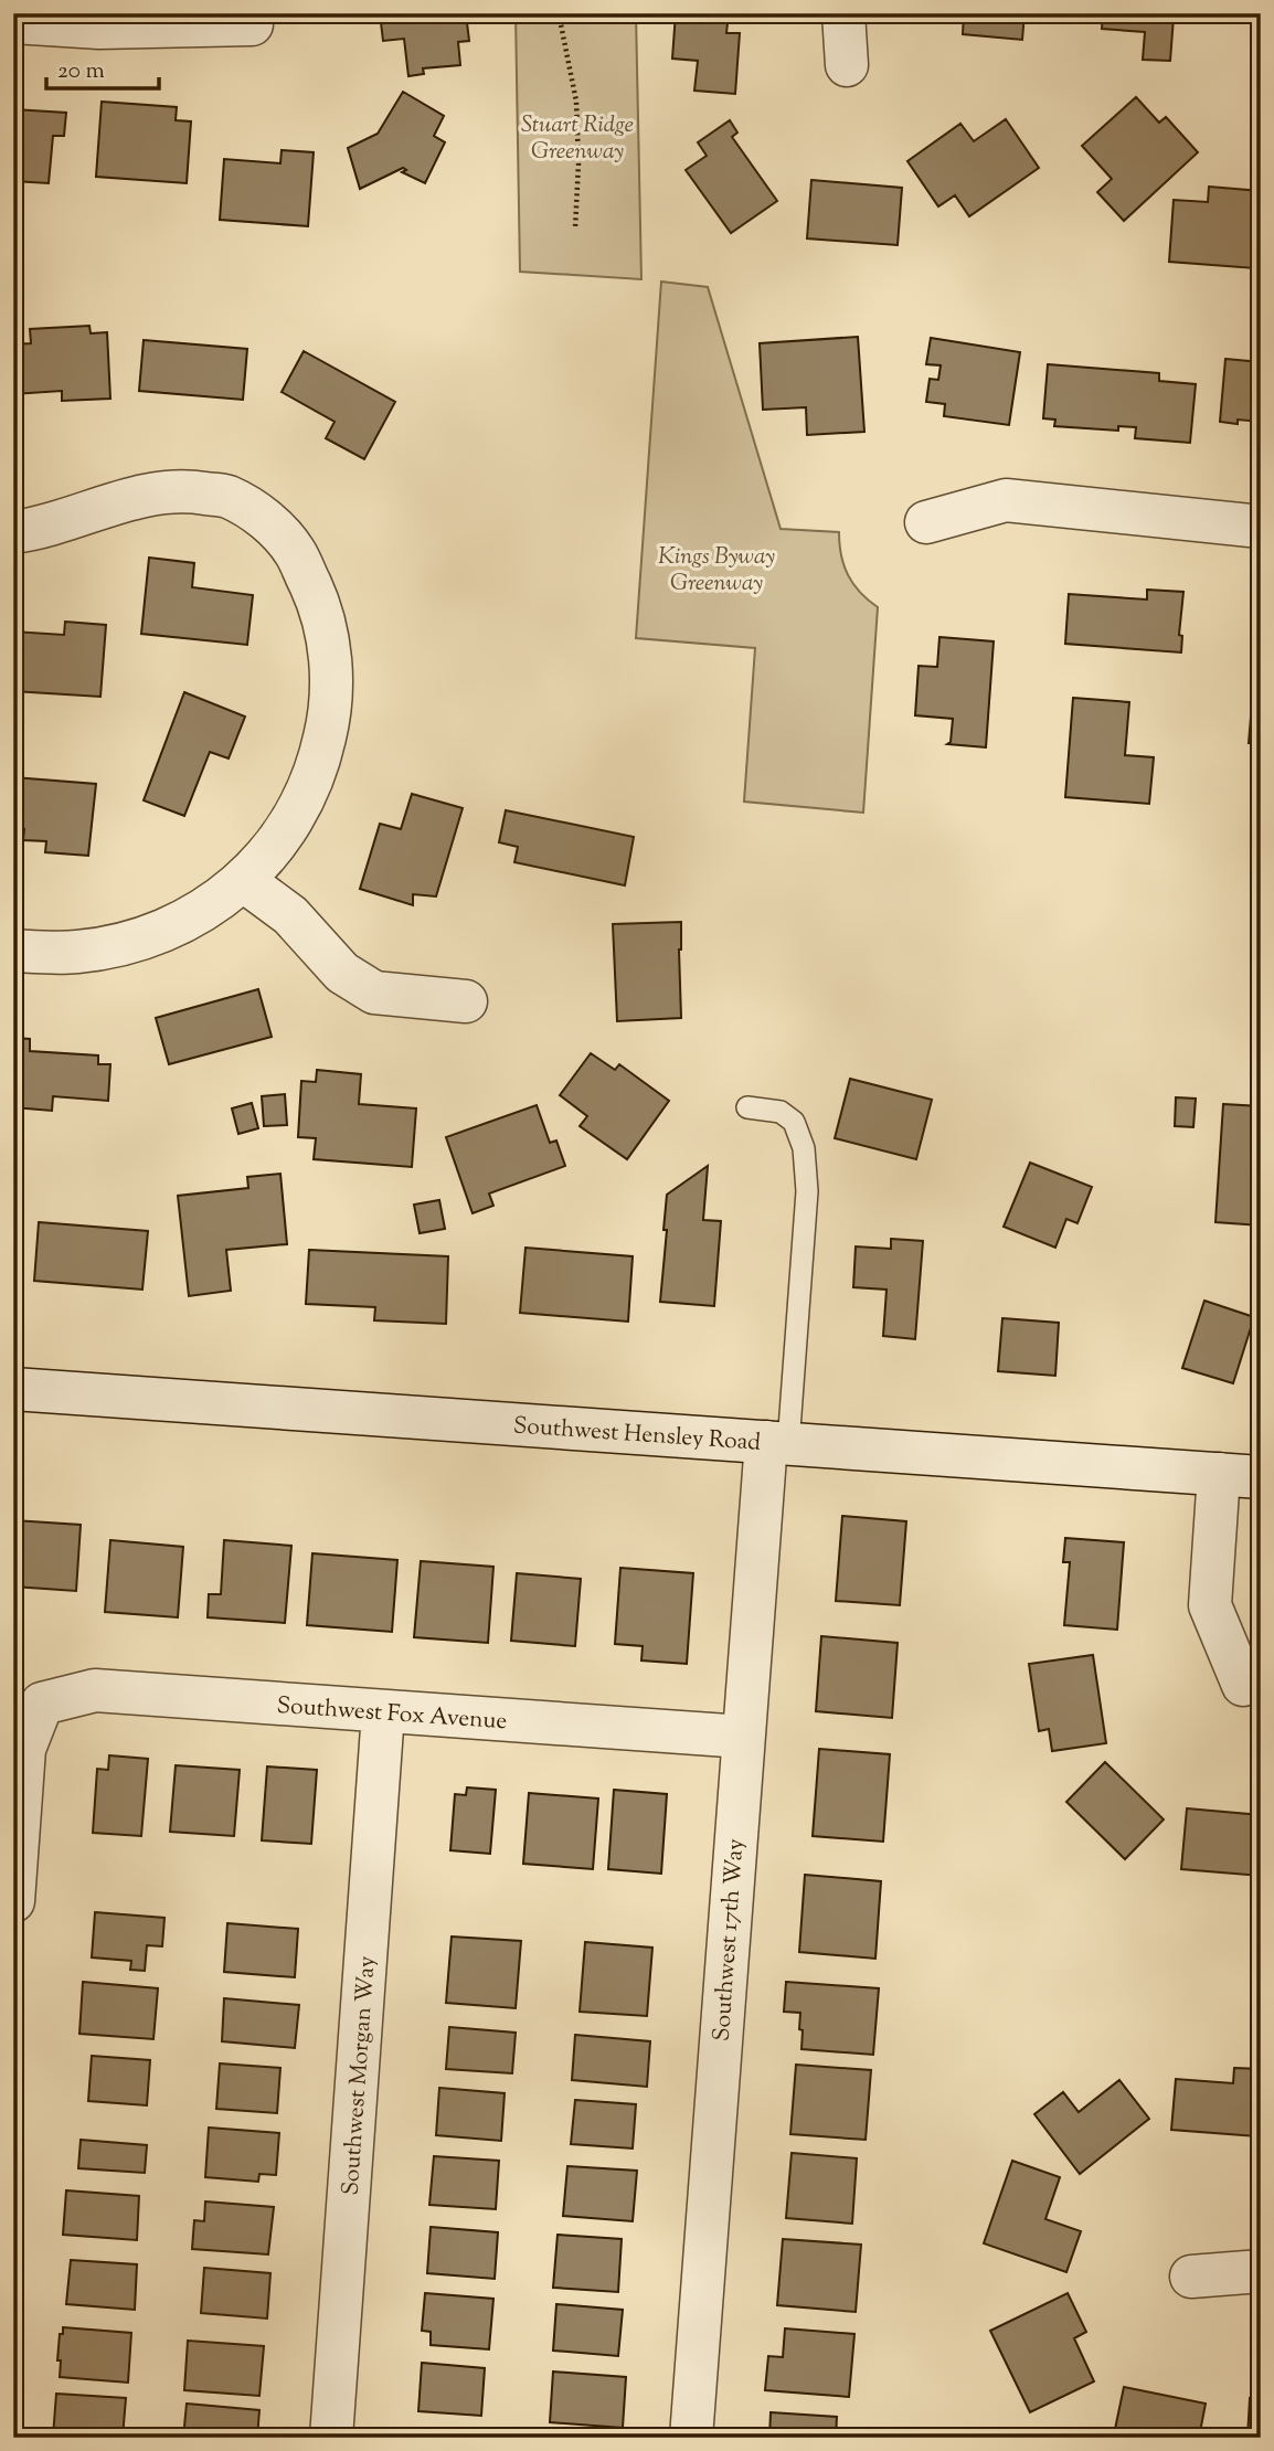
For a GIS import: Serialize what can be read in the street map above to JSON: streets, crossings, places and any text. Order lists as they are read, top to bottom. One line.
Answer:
{"streets":{"street":["Southwest Hensley Road","Southwest Fox Avenue","Southwest 17th Way","Southwest Morgan Way"]},"crossings":[["Southwest Hensley Road","Southwest 17th Way"],["Southwest Fox Avenue","Southwest 17th Way"],["Southwest Fox Avenue","Southwest Morgan Way"]],"parks":["Stuart Ridge Greenway","Kings Byway Greenway"],"scale_bar":"20 m"}
